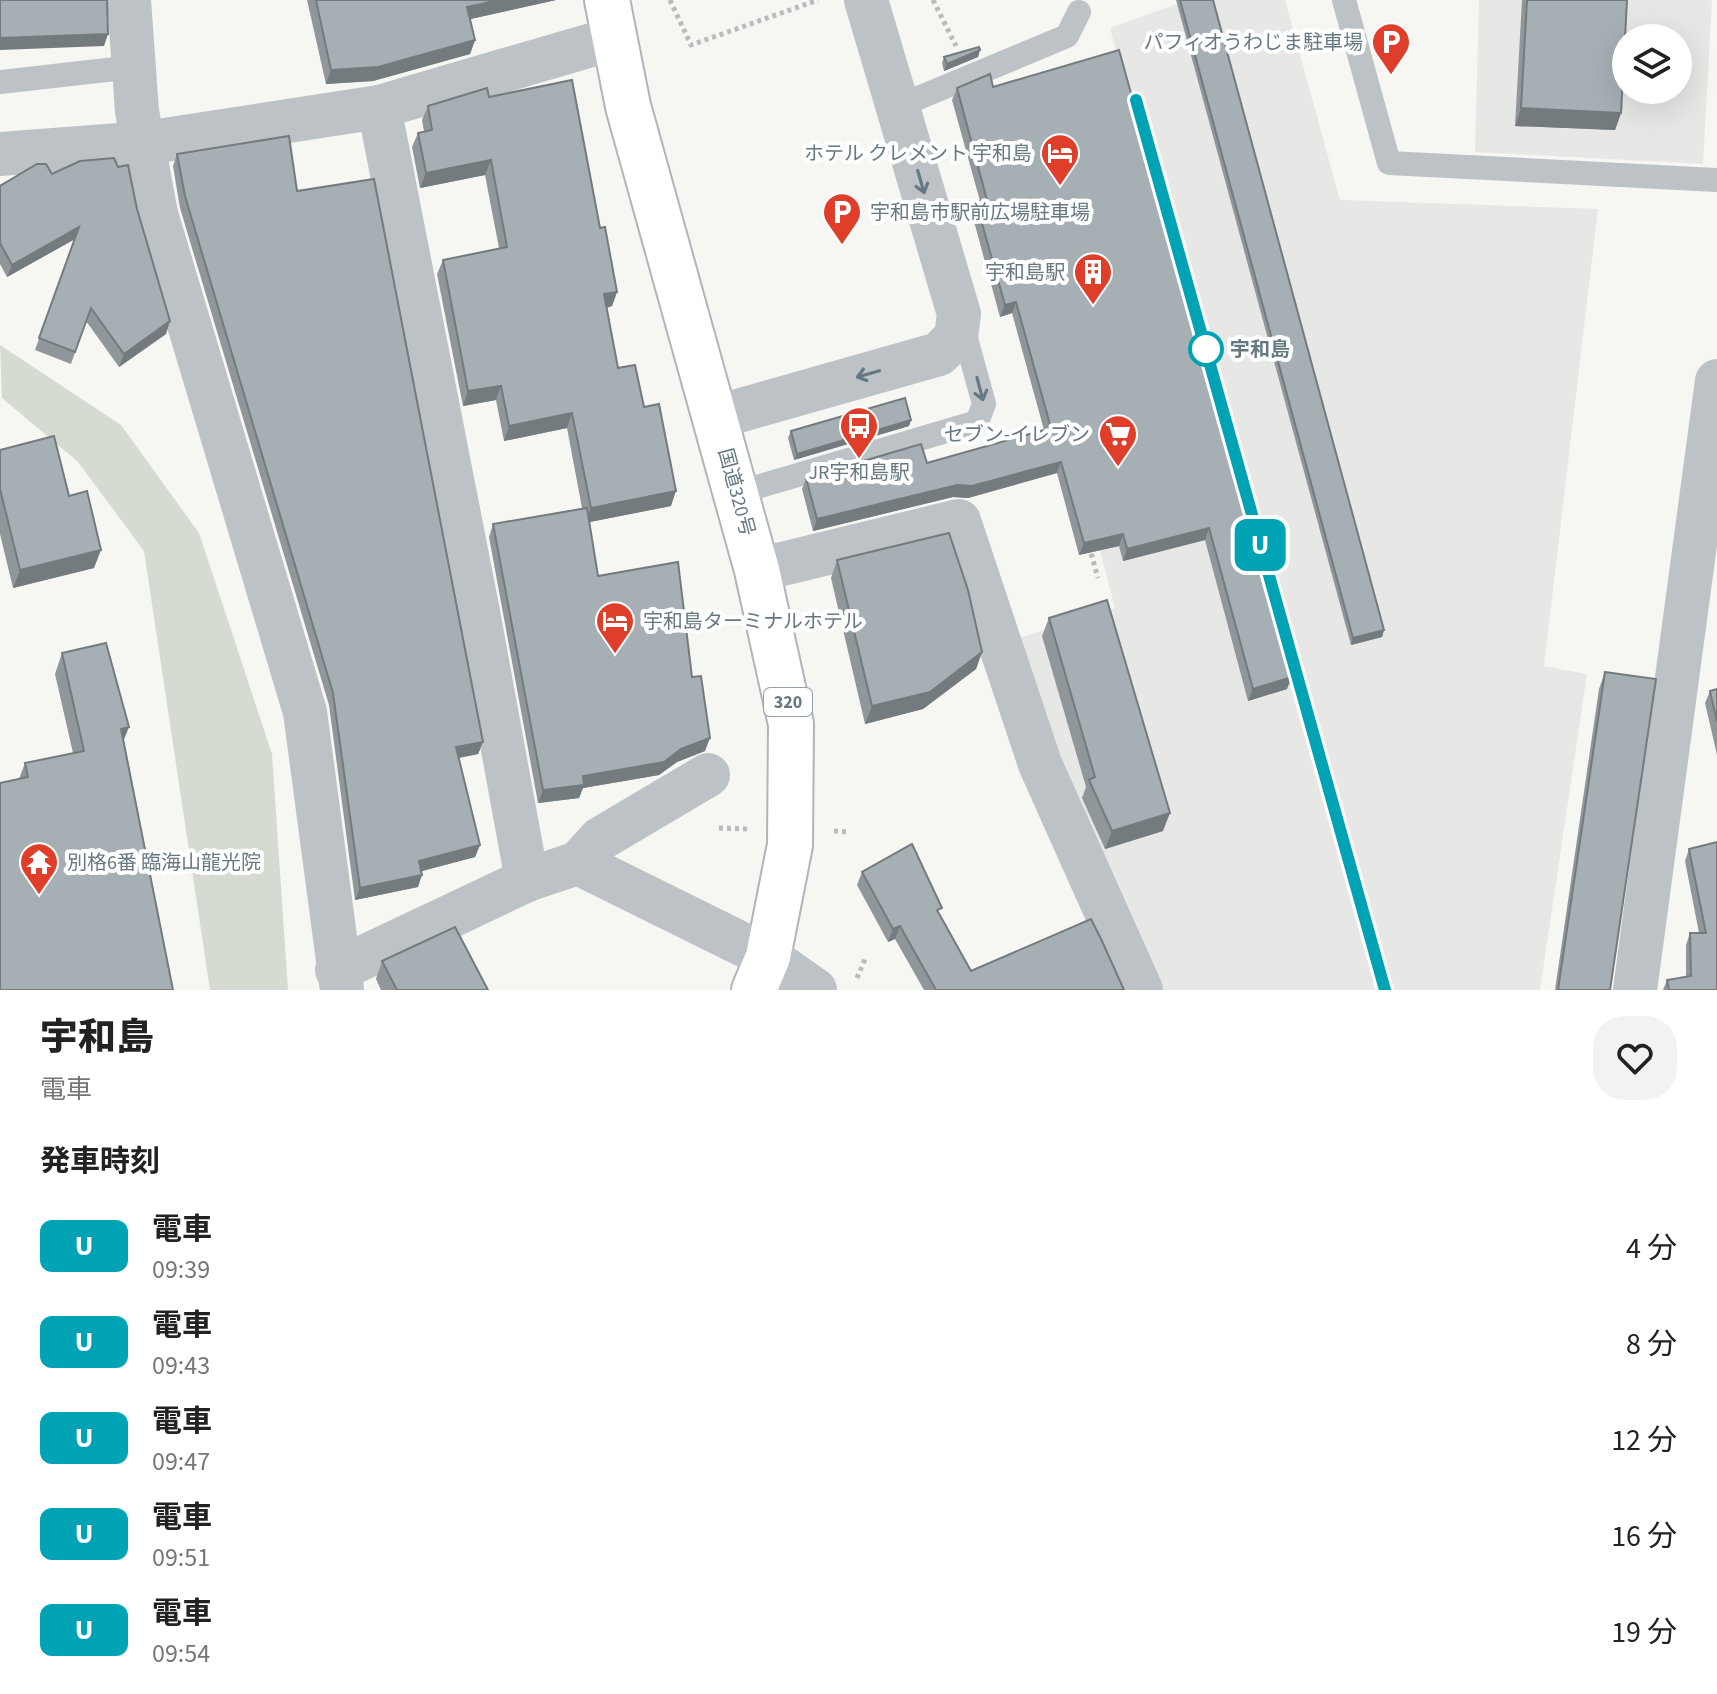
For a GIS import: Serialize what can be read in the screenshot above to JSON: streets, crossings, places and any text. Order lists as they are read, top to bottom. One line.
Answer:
{"streets":{"highway":["国道320号","320"]},"places":{"parking":["パフィオうわじま駐車場","宇和島市駅前広場駐車場"],"hotel":["ホテル クレメント 宇和島","宇和島ターミナルホテル"],"building":["宇和島駅"],"other":["宇和島"],"bus stop":["JR宇和島駅"],"supermarket":["セブン-イレブン"],"temple":["別格6番 臨海山龍光院"]},"page":{"on_map":"U","heading":[["宇和島","電車"],"発車時刻"],"list":[{"mark":"U","name":"電車","note":"09:39","value":"4 分"},{"mark":"U","name":"電車","note":"09:43","value":"8 分"},{"mark":"U","name":"電車","note":"09:47","value":"12 分"},{"mark":"U","name":"電車","note":"09:51","value":"16 分"},{"mark":"U","name":"電車","note":"09:54","value":"19 分"}]}}
